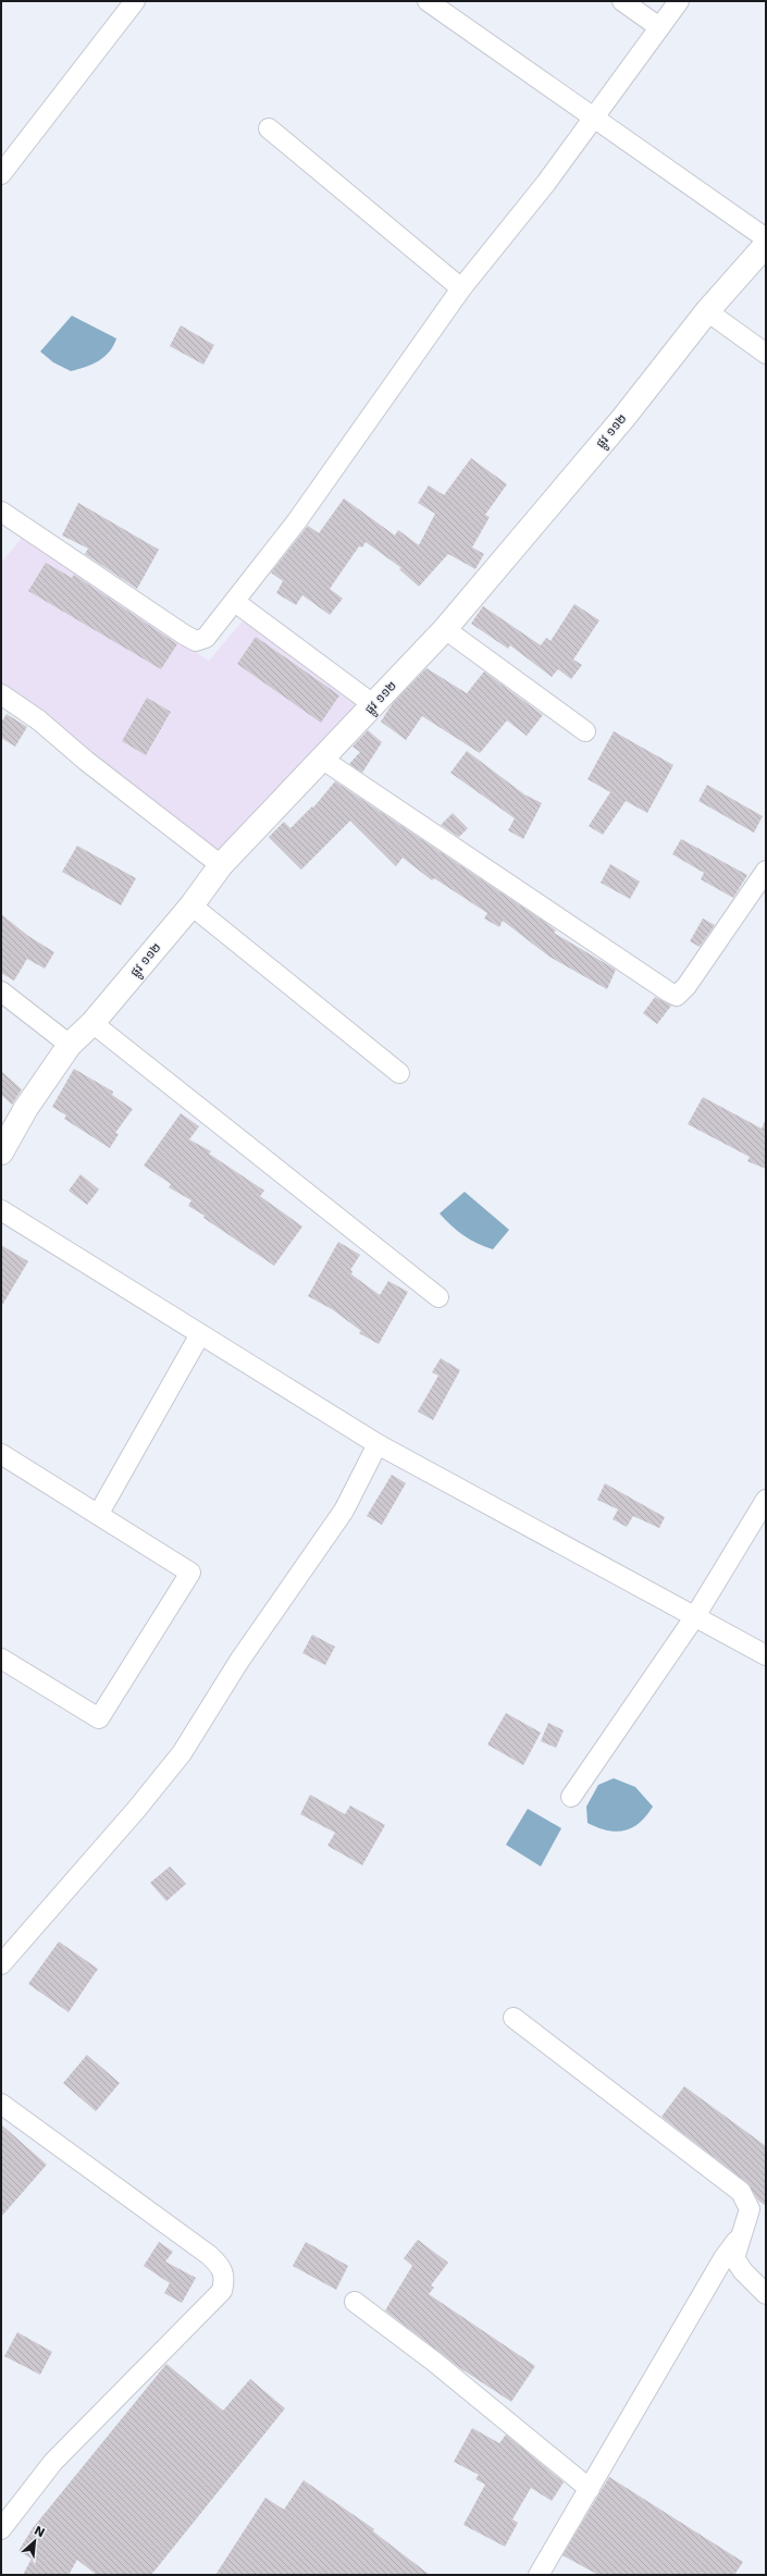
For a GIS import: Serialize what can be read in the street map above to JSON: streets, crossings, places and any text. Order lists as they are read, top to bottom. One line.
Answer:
{"streets":{"street":["ផ្លូវ ១១២"]},"north":"top right"}
